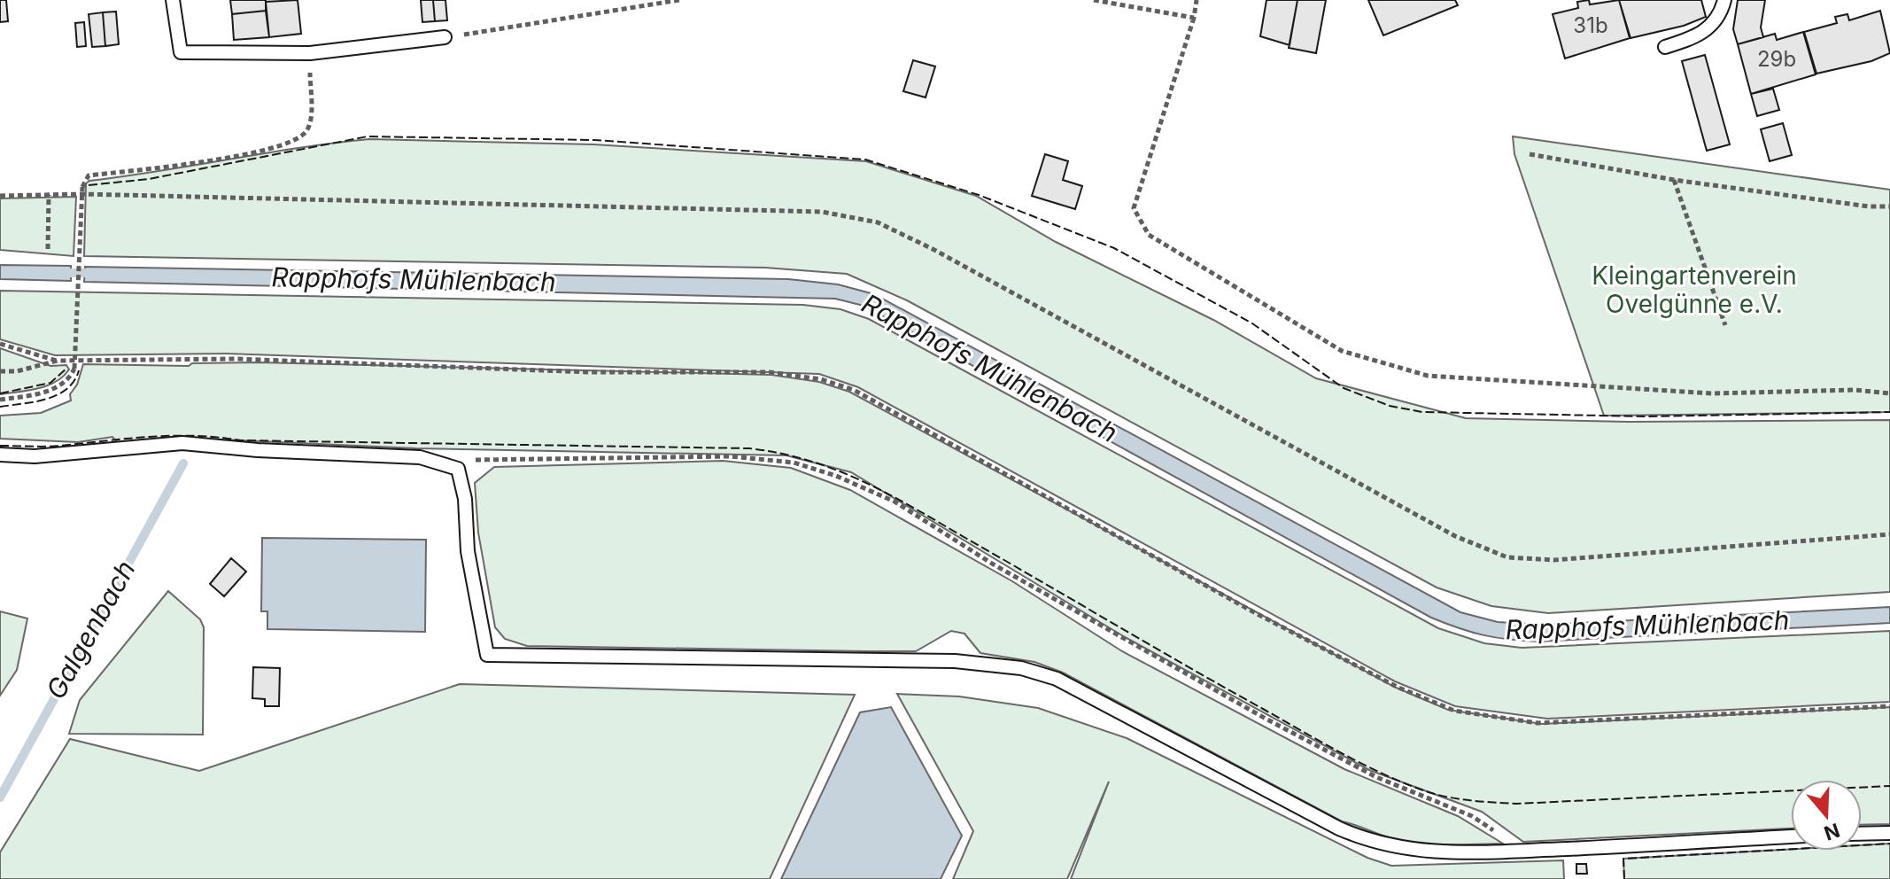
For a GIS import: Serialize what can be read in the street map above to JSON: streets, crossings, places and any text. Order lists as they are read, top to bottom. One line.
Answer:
{"water":["Rapphofs Mühlenbach","Galgenbach"],"parks":["Kleingartenverein Ovelgünne e.V."],"house_numbers":["31b","29b"],"north":"bottom"}
